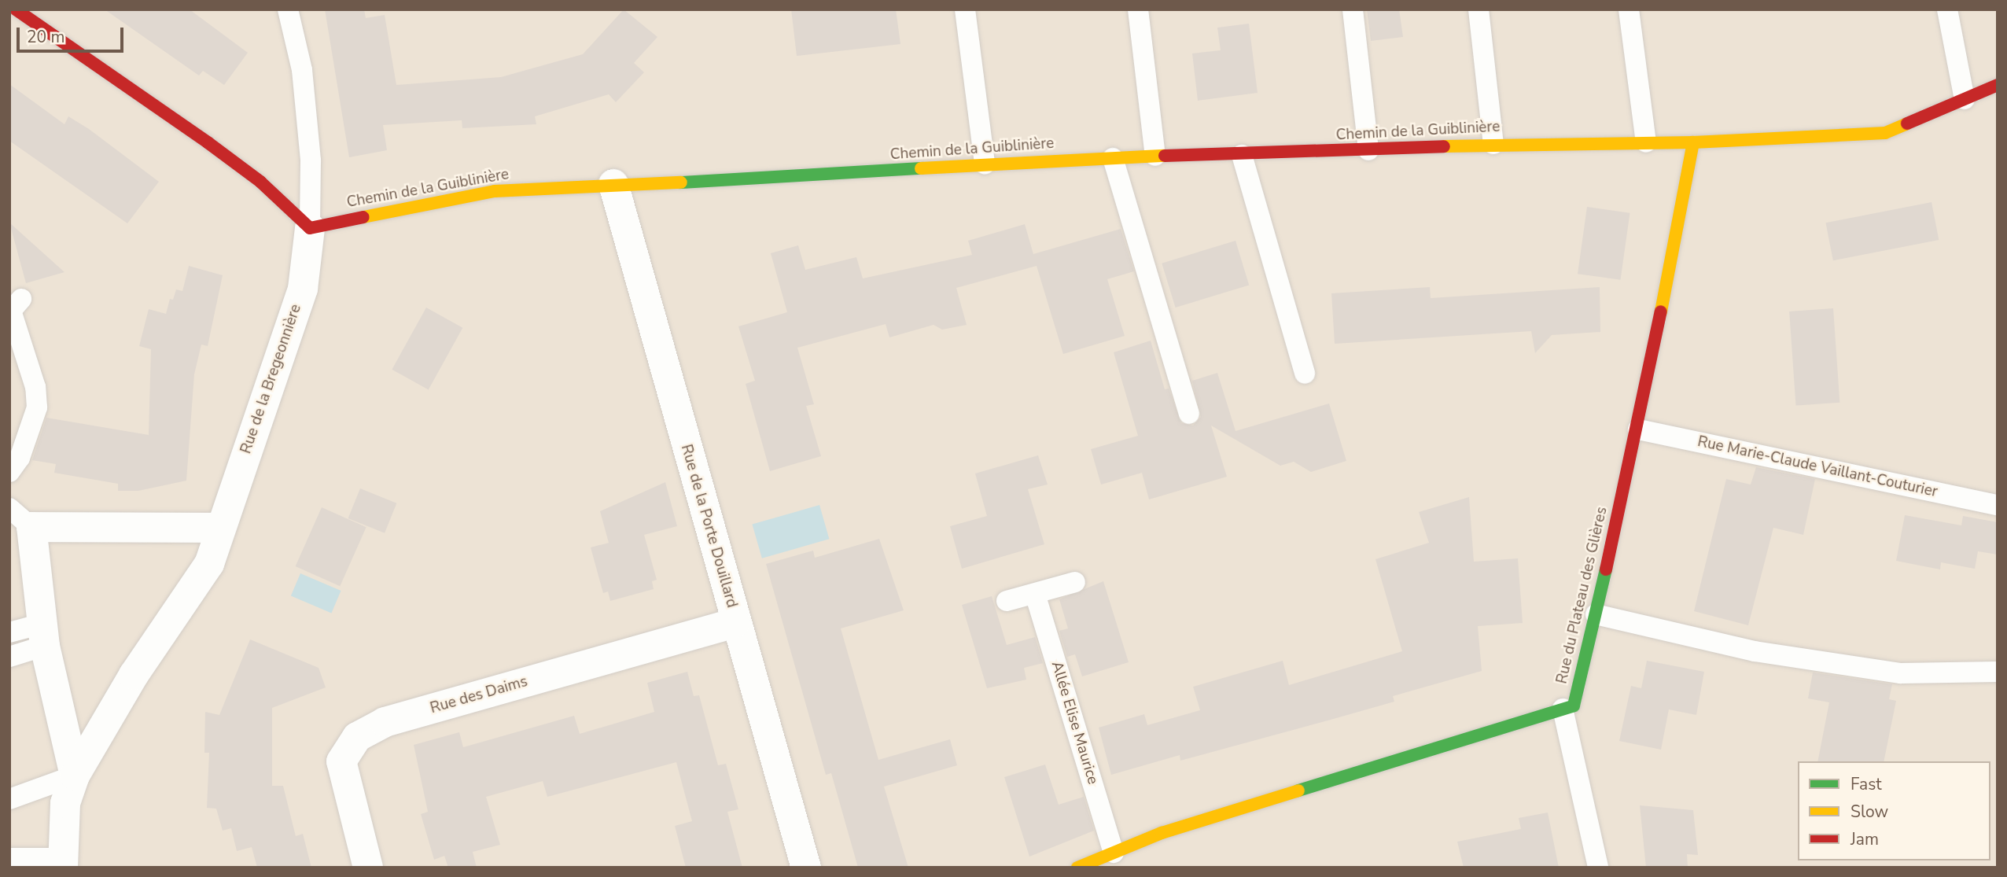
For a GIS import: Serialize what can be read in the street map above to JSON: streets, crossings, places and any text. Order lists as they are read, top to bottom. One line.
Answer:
{"streets":{"street":["Chemin de la Guiblinière","Rue de la Bregeonnière","Rue de la Porte Douillard","Rue du Plateau des Glières","Rue des Daims"],"lane":["Rue Marie-Claude Vaillant-Couturier","Allée Elise Maurice"]},"crossings":[["Chemin de la Guiblinière","Rue de la Bregeonnière"],["Chemin de la Guiblinière","Rue de la Porte Douillard"],["Chemin de la Guiblinière","Rue du Plateau des Glières"],["Rue Marie-Claude Vaillant-Couturier","Rue du Plateau des Glières"],["Rue de la Porte Douillard","Rue des Daims"]],"legend":["Fast","Slow","Jam"],"scale_bar":"20 m"}
